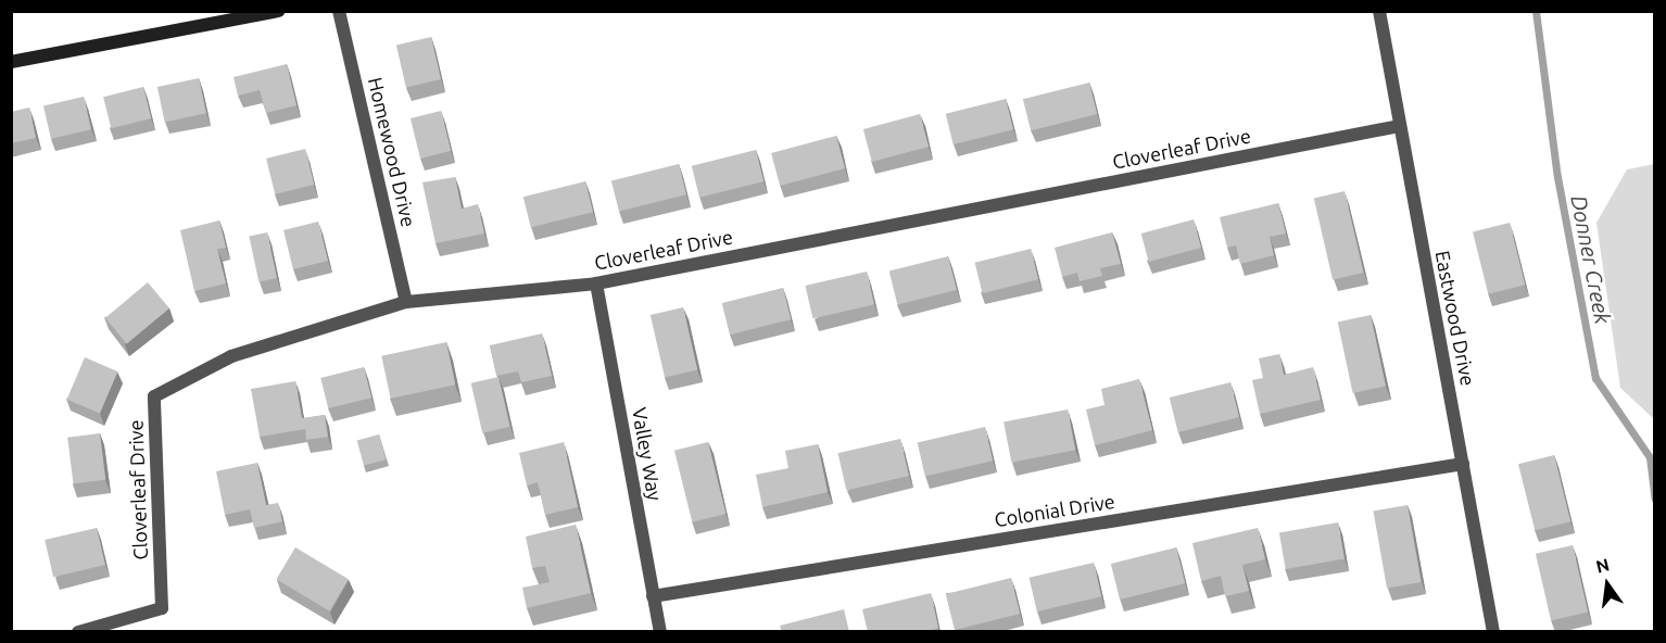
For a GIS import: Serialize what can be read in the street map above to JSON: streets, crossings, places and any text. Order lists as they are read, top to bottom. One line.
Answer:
{"streets":{"street":["Cloverleaf Drive","Homewood Drive","Eastwood Drive","Valley Way","Colonial Drive"]},"crossings":[["Cloverleaf Drive","Homewood Drive"],["Cloverleaf Drive","Eastwood Drive"],["Cloverleaf Drive","Valley Way"],["Eastwood Drive","Colonial Drive"],["Valley Way","Colonial Drive"]],"water":["Donner Creek"],"north":"top"}
